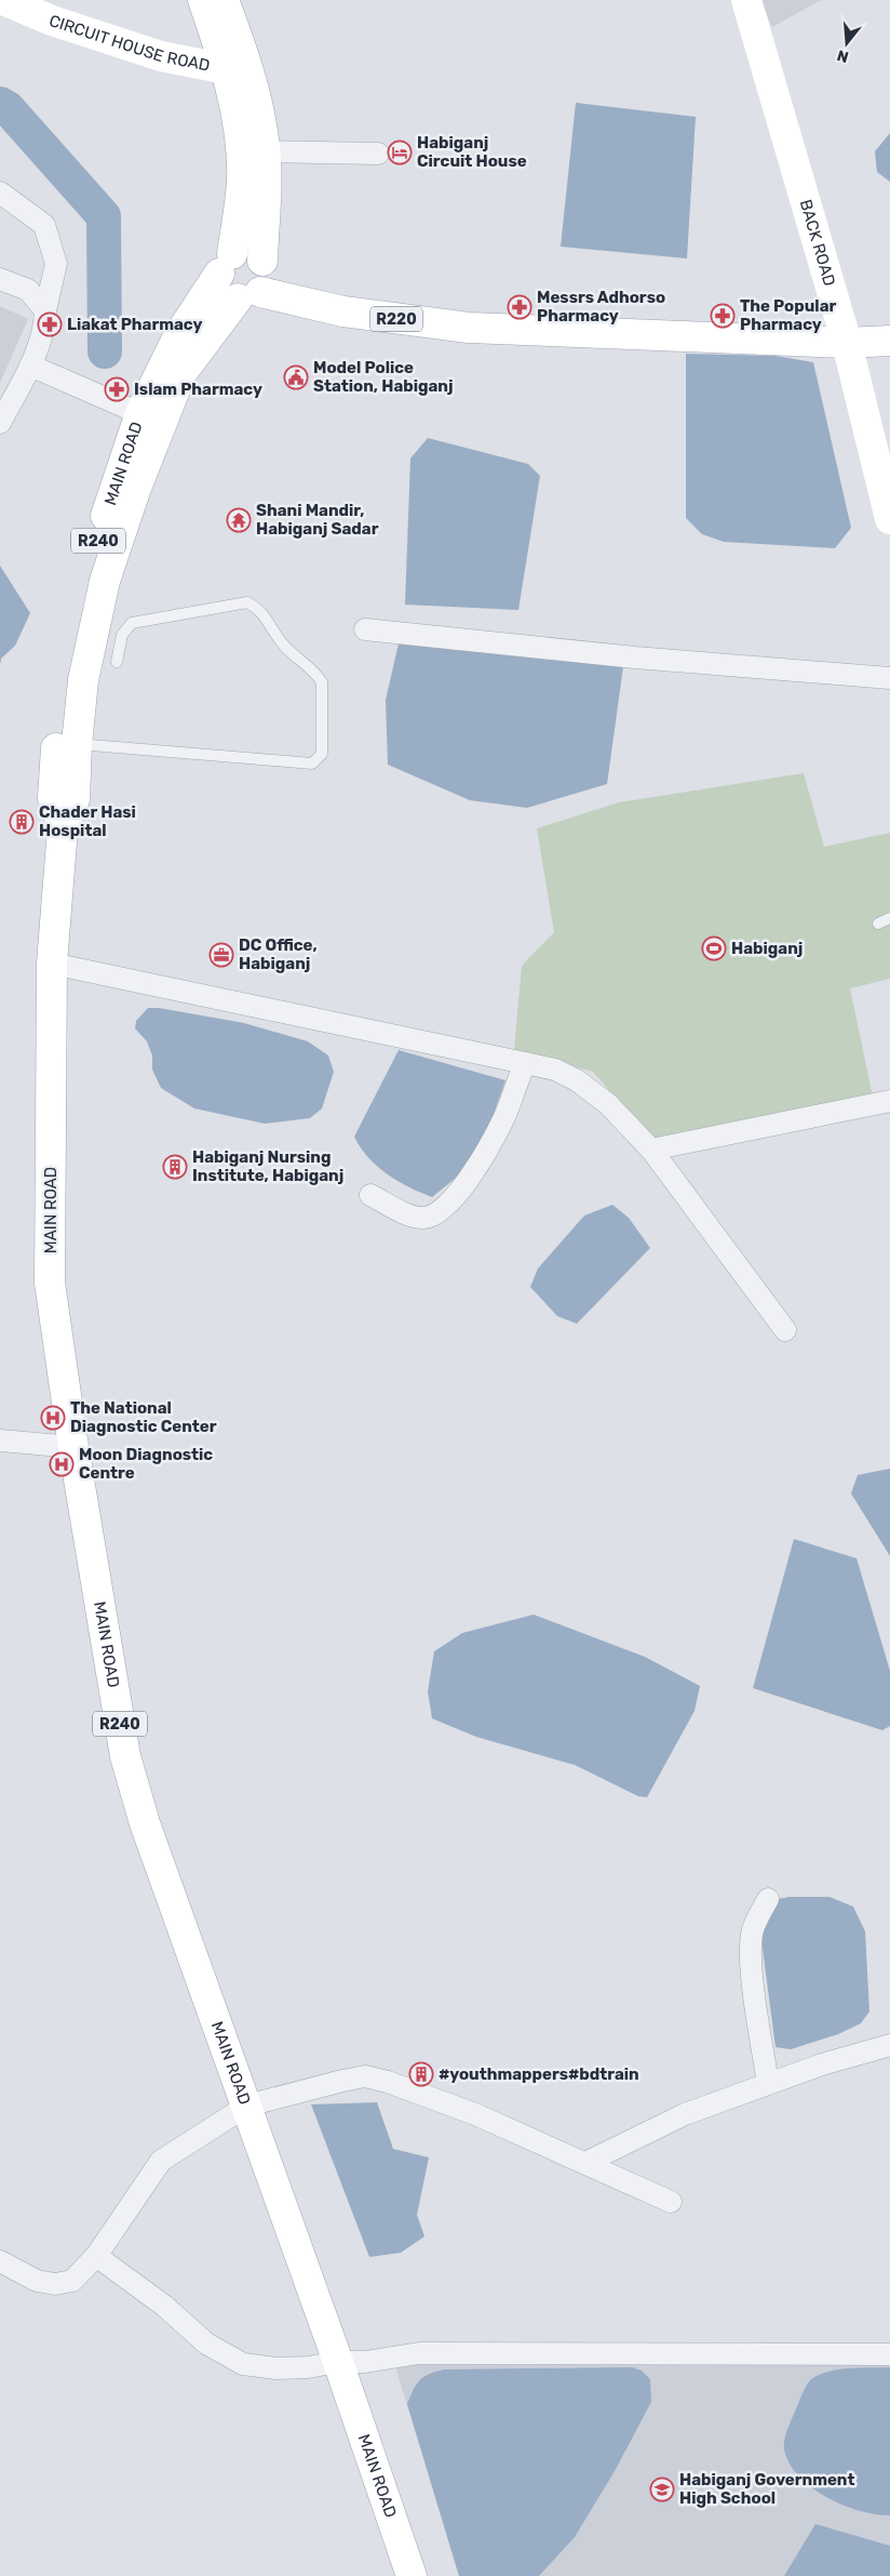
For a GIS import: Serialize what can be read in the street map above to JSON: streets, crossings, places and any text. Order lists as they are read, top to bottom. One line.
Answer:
{"streets":{"main road":["CIRCUIT HOUSE ROAD","BACK ROAD","R220","MAIN ROAD","R240"]},"crossings":[["CIRCUIT HOUSE ROAD","MAIN ROAD"],["BACK ROAD","R220"],["R220","MAIN ROAD"]],"places":{"hotel":["Habiganj Circuit House"],"pharmacy":["Messrs Adhorso Pharmacy","The Popular Pharmacy","Liakat Pharmacy","Islam Pharmacy"],"public building":["Model Police Station, Habiganj"],"temple":["Shani Mandir, Habiganj Sadar"],"building":["Chader Hasi Hospital","Habiganj Nursing Institute, Habiganj","#youthmappers#bdtrain"],"sports":["Habiganj"],"office":["DC Office, Habiganj"],"hospital":["The National Diagnostic Center","Moon Diagnostic Centre"],"school or university":["Habiganj Government High School"]},"north":"bottom"}
